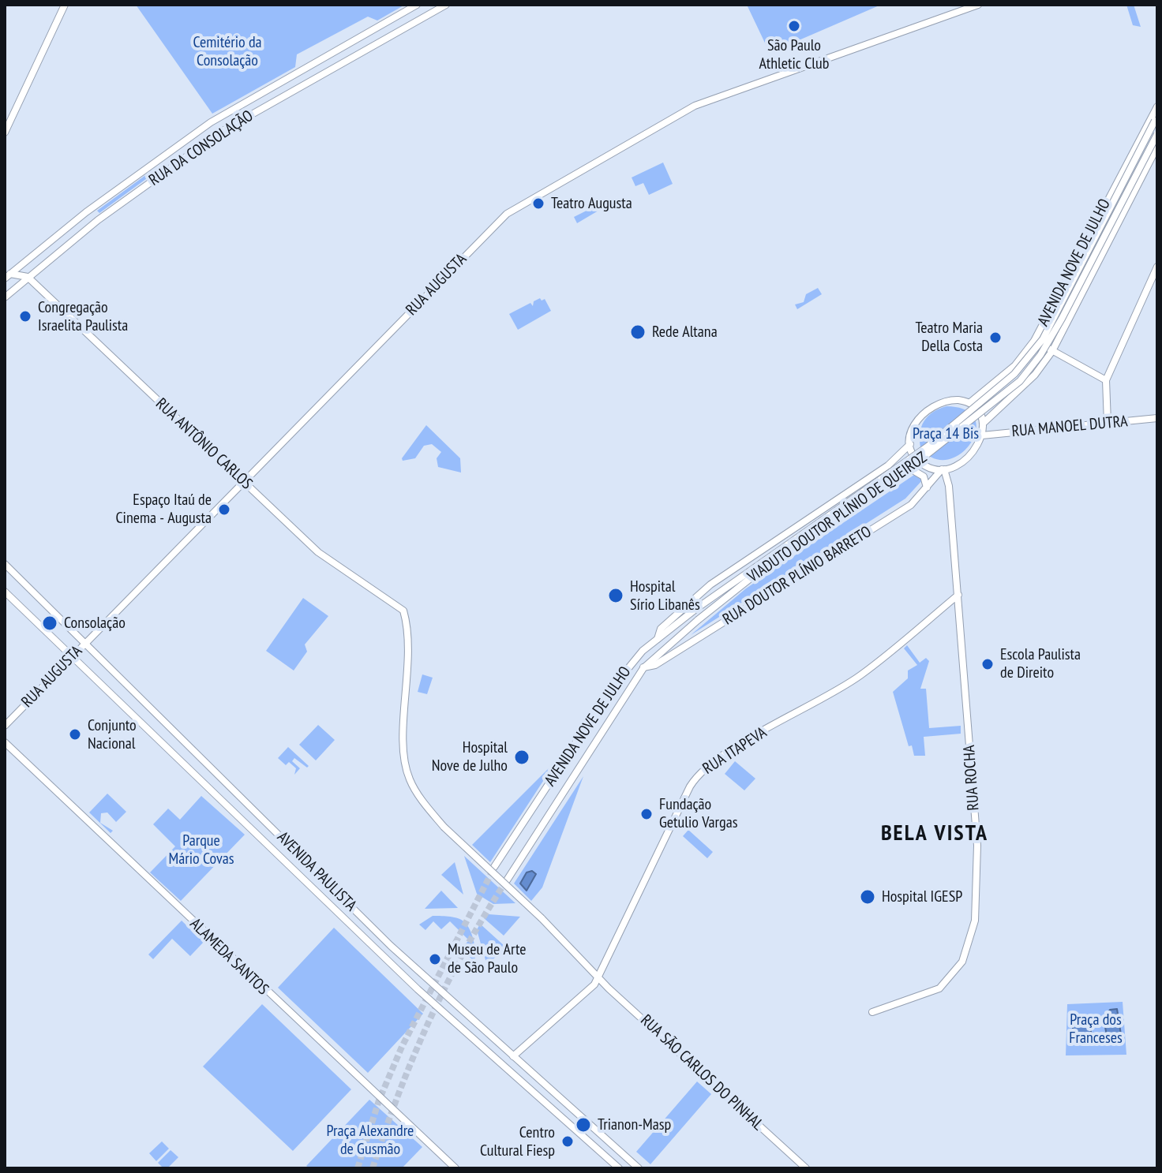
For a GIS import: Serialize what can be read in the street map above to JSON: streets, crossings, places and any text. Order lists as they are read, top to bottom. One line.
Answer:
{"streets":{"main road":["RUA DA CONSOLAÇÃO","AVENIDA NOVE DE JULHO","RUA AUGUSTA","RUA MANOEL DUTRA","RUA ANTÔNIO CARLOS","VIADUTO DOUTOR PLÍNIO DE QUEIROZ","RUA DOUTOR PLÍNIO BARRETO","RUA ITAPEVA","RUA ROCHA","AVENIDA PAULISTA","ALAMEDA SANTOS","RUA SÃO CARLOS DO PINHAL"]},"crossings":[["RUA DA CONSOLAÇÃO","RUA ANTÔNIO CARLOS"],["AVENIDA NOVE DE JULHO","RUA MANOEL DUTRA"],["AVENIDA NOVE DE JULHO","VIADUTO DOUTOR PLÍNIO DE QUEIROZ"],["AVENIDA NOVE DE JULHO","RUA DOUTOR PLÍNIO BARRETO"],["AVENIDA NOVE DE JULHO","RUA ROCHA"],["RUA AUGUSTA","RUA ANTÔNIO CARLOS"],["RUA AUGUSTA","AVENIDA PAULISTA"],["RUA MANOEL DUTRA","RUA DOUTOR PLÍNIO BARRETO"],["RUA MANOEL DUTRA","RUA ROCHA"],["RUA ANTÔNIO CARLOS","RUA SÃO CARLOS DO PINHAL"],["VIADUTO DOUTOR PLÍNIO DE QUEIROZ","RUA DOUTOR PLÍNIO BARRETO"],["RUA DOUTOR PLÍNIO BARRETO","RUA ROCHA"],["RUA ITAPEVA","RUA ROCHA"],["RUA ITAPEVA","AVENIDA PAULISTA"],["RUA ITAPEVA","RUA SÃO CARLOS DO PINHAL"]],"districts":["BELA VISTA"],"parks":["Cemitério da Consolação","Praça 14 Bis","Parque Mário Covas","Praça dos Franceses","Praça Alexandre de Gusmão"],"places":["São Paulo Athletic Club","Teatro Augusta","Congregação Israelita Paulista","Rede Altana","Teatro Maria Della Costa","Espaço Itaú de Cinema - Augusta","Hospital Sírio Libanês","Consolação","Escola Paulista de Direito","Conjunto Nacional","Hospital Nove de Julho","Fundação Getulio Vargas","Hospital IGESP","Museu de Arte de São Paulo","Trianon-Masp","Centro Cultural Fiesp"]}
